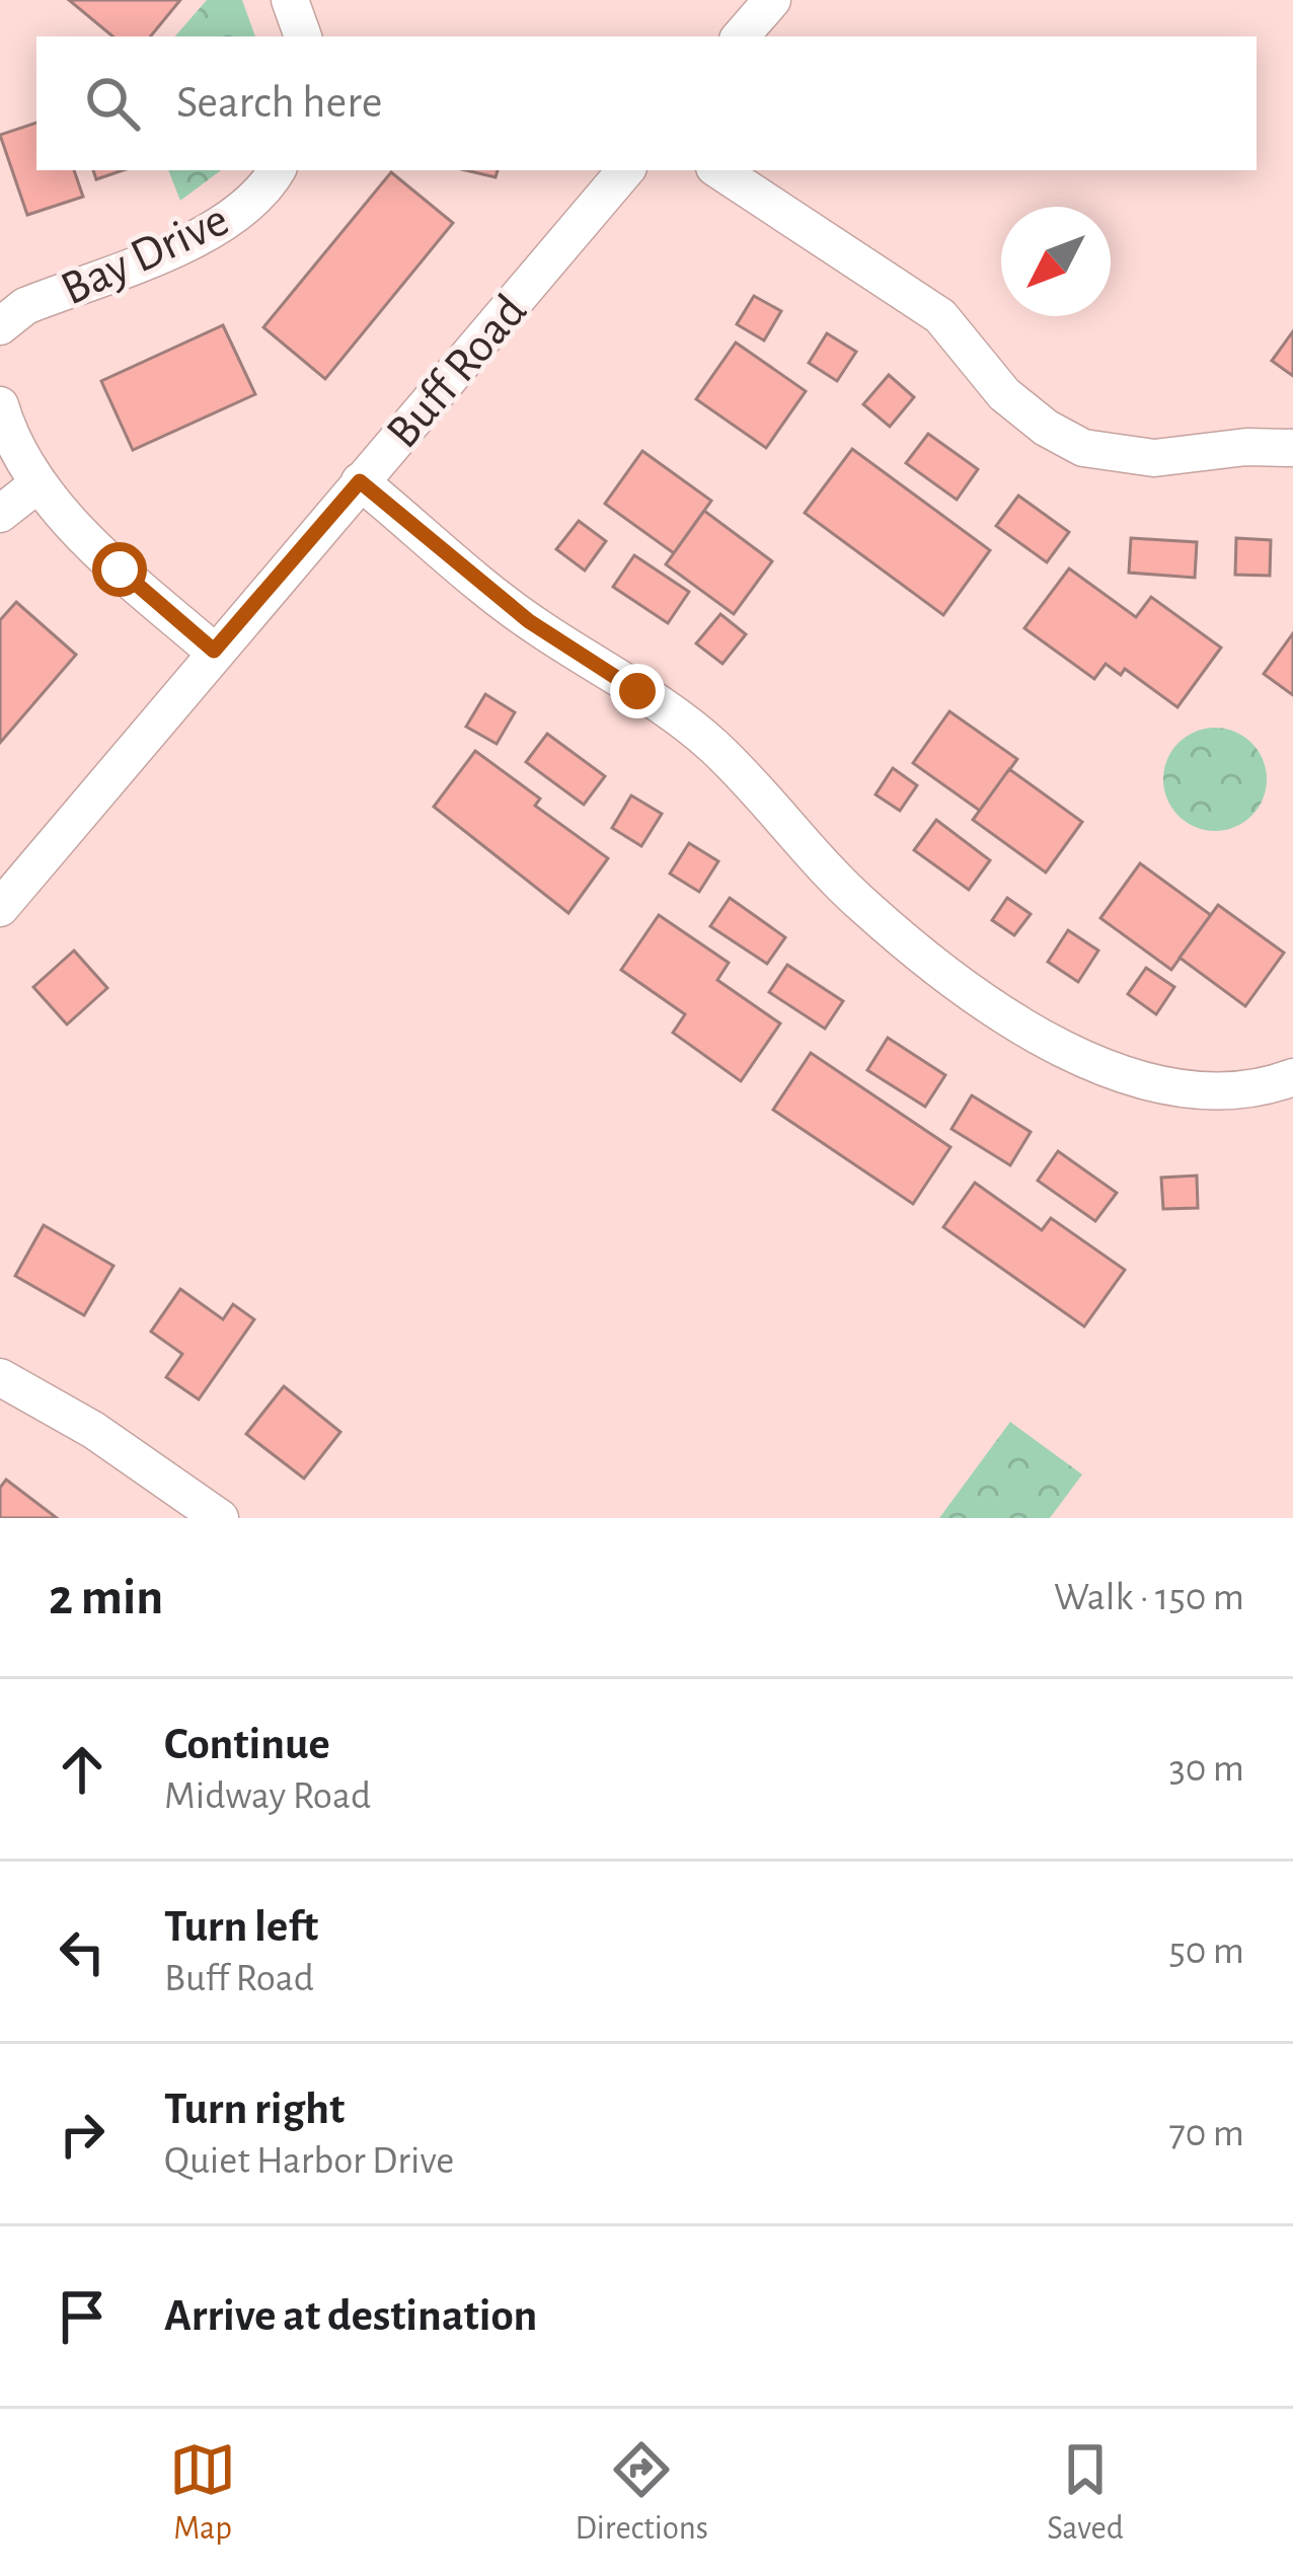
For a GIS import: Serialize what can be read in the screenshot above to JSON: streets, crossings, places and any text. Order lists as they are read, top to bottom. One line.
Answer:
{"streets":{"street":["Bay Drive","Buff Road"]},"north":"bottom left","page":{"search":"Search here","heading":["2 min","Walk · 150 m"],"list":[["Continue","Midway Road","30 m"],["Turn left","Buff Road","50 m"],["Turn right","Quiet Harbor Drive","70 m"],"Arrive at destination"],"nav":["Map","Directions","Saved"]}}
